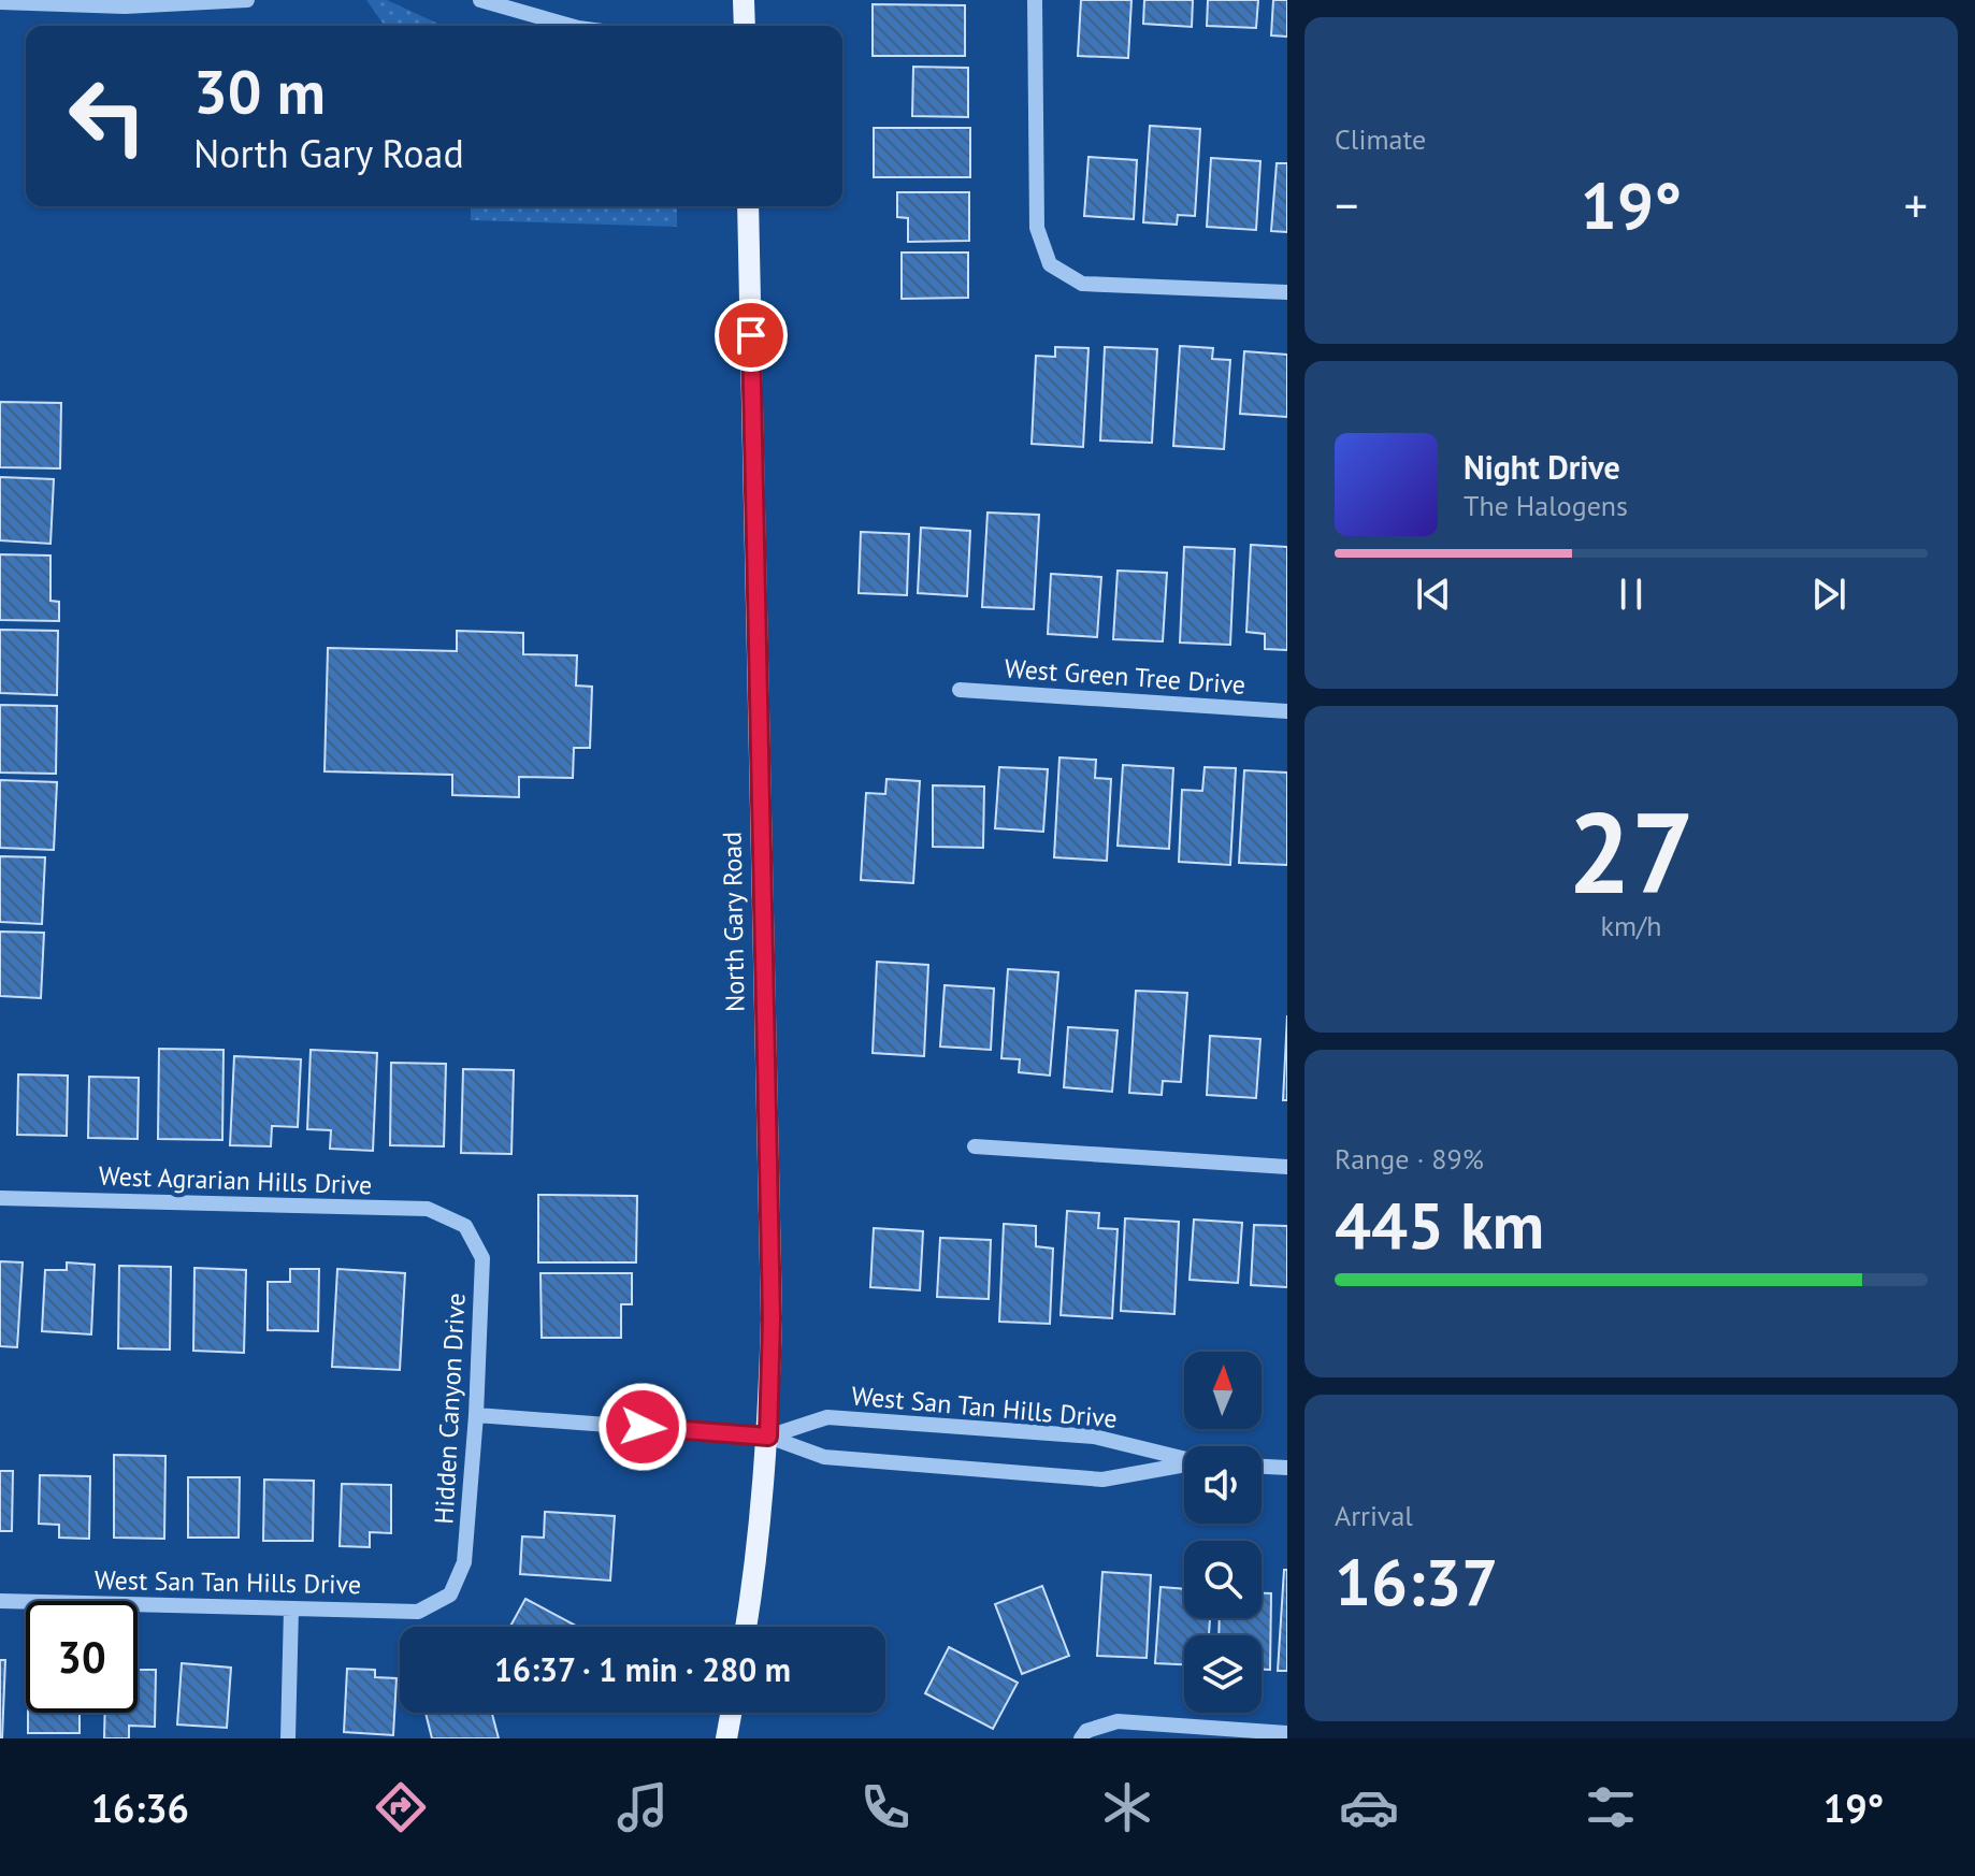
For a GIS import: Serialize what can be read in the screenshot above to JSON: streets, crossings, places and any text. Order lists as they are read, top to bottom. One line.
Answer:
{"streets":{"main road":["North Gary Road"],"street":["West Green Tree Drive","West Agrarian Hills Drive","West San Tan Hills Drive","Hidden Canyon Drive"]},"crossings":[["North Gary Road","West San Tan Hills Drive"],["West Agrarian Hills Drive","Hidden Canyon Drive"],["West San Tan Hills Drive","Hidden Canyon Drive"]],"north":"top","page":{"tile":["Climate",["27","km/h"],["Range · 89%","445 km"],["Arrival","16:37"]],"turn":["30 m","North Gary Road"],"heat":["−","19°","+"],"song":["Night Drive","The Halogens"],"limit":"30","trip":"16:37 · 1 min · 280 m","tabs":["16:36","19°"]}}
